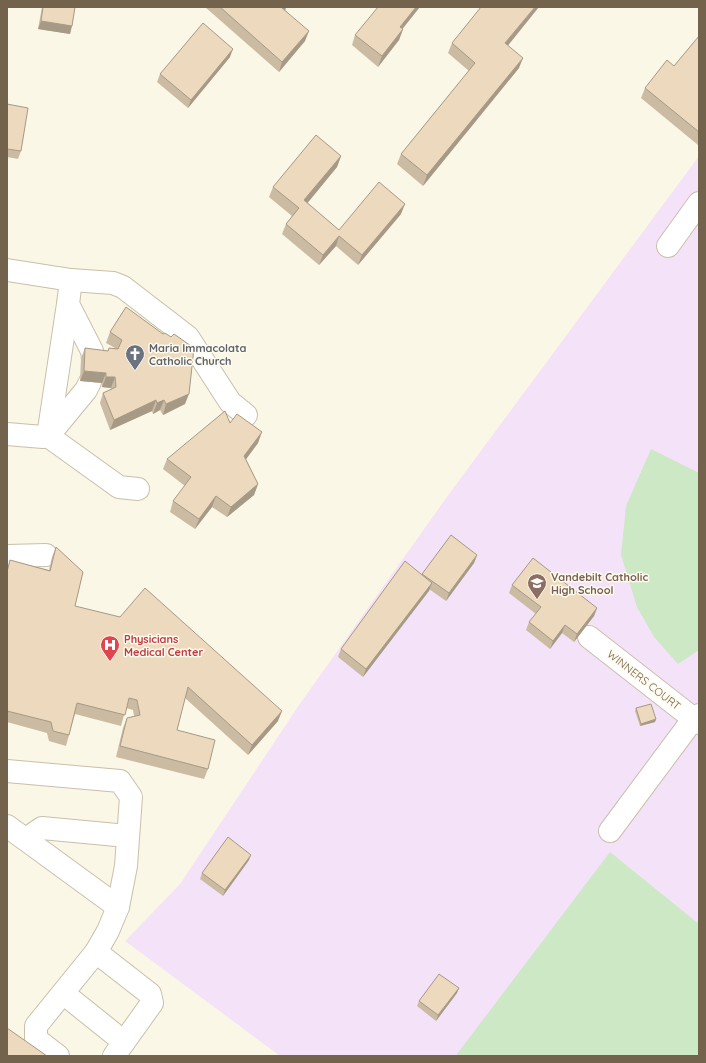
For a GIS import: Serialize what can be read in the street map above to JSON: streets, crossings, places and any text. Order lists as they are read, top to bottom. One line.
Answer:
{"streets":{"street":["WINNERS COURT"]},"places":{"church":["Maria Immacolata Catholic Church"],"school or university":["Vandebilt Catholic High School"],"hospital":["Physicians Medical Center"]}}
